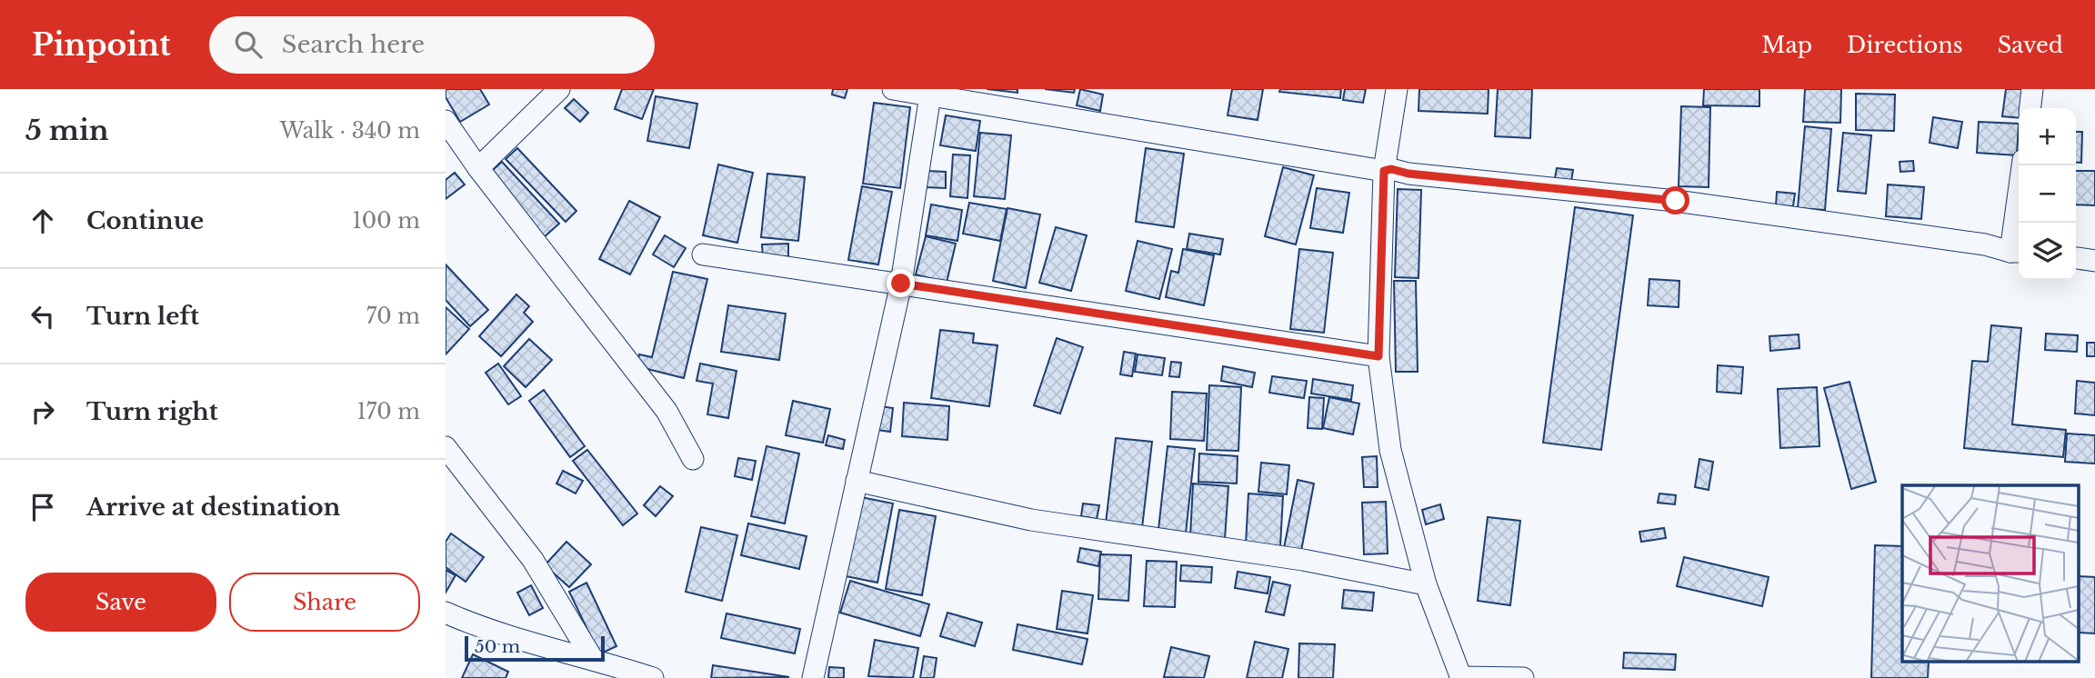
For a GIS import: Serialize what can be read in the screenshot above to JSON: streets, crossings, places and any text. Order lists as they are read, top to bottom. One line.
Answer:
{"scale_bar":"50 m","page":{"header":"Pinpoint","search":"Search here","nav":["Map","Directions","Saved"],"heading":["5 min","Walk · 340 m"],"map_buttons":["+","−"],"list":[["Continue","100 m"],["Turn left","70 m"],["Turn right","170 m"],"Arrive at destination"],"buttons":["Save","Share"],"scale":"50 m"}}
